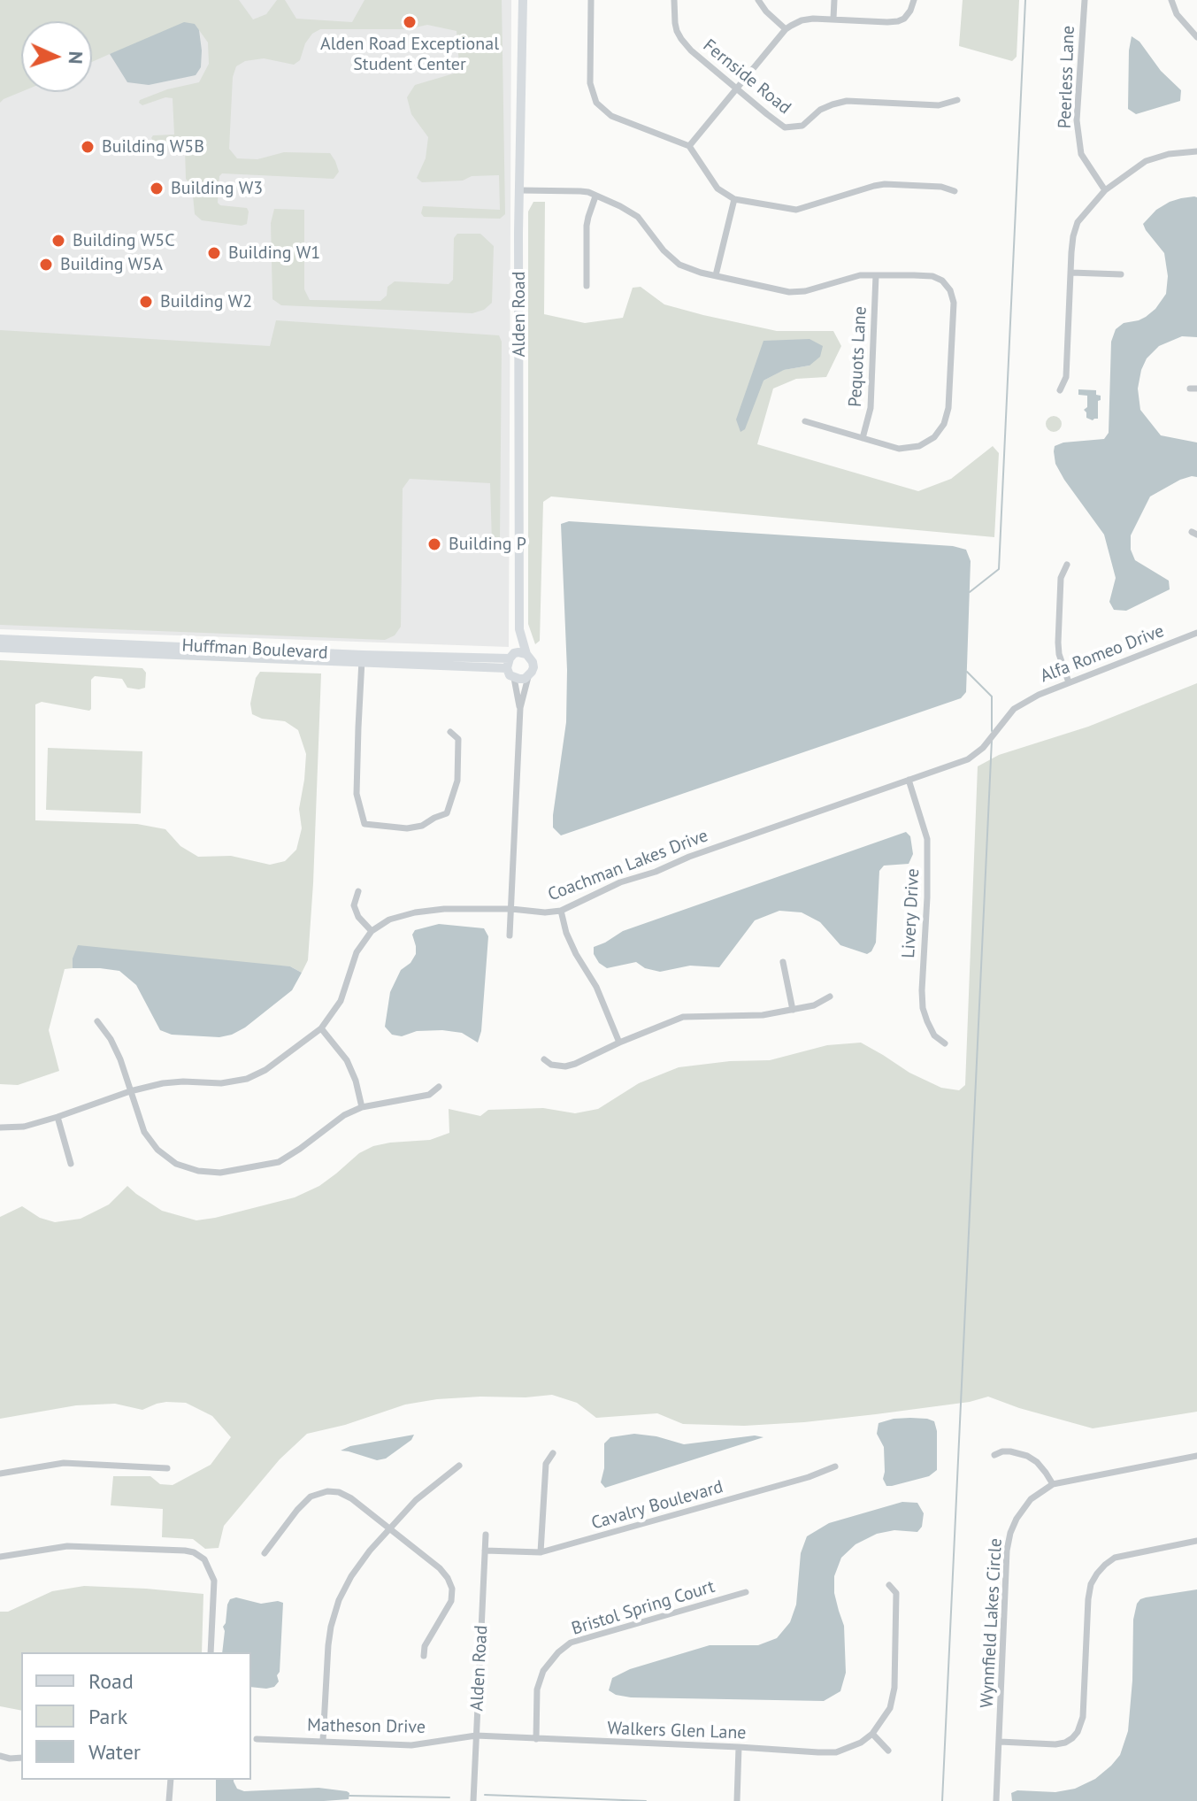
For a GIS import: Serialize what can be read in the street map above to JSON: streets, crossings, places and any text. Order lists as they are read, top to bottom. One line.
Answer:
{"streets":{"street":["Fernside Road","Peerless Lane","Alden Road","Pequots Lane","Huffman Boulevard","Alfa Romeo Drive","Coachman Lakes Drive","Livery Drive","Cavalry Boulevard","Bristol Spring Court","Wynnfield Lakes Circle","Matheson Drive","Walkers Glen Lane"]},"crossings":[["Alden Road","Huffman Boulevard"],["Alden Road","Cavalry Boulevard"],["Alden Road","Matheson Drive"],["Alden Road","Walkers Glen Lane"],["Alfa Romeo Drive","Coachman Lakes Drive"],["Coachman Lakes Drive","Livery Drive"],["Bristol Spring Court","Walkers Glen Lane"],["Matheson Drive","Walkers Glen Lane"]],"places":["Alden Road Exceptional Student Center","Building W5B","Building W3","Building W5C","Building W1","Building W5A","Building W2","Building P"],"legend":["Road","Park","Water"],"north":"right"}
